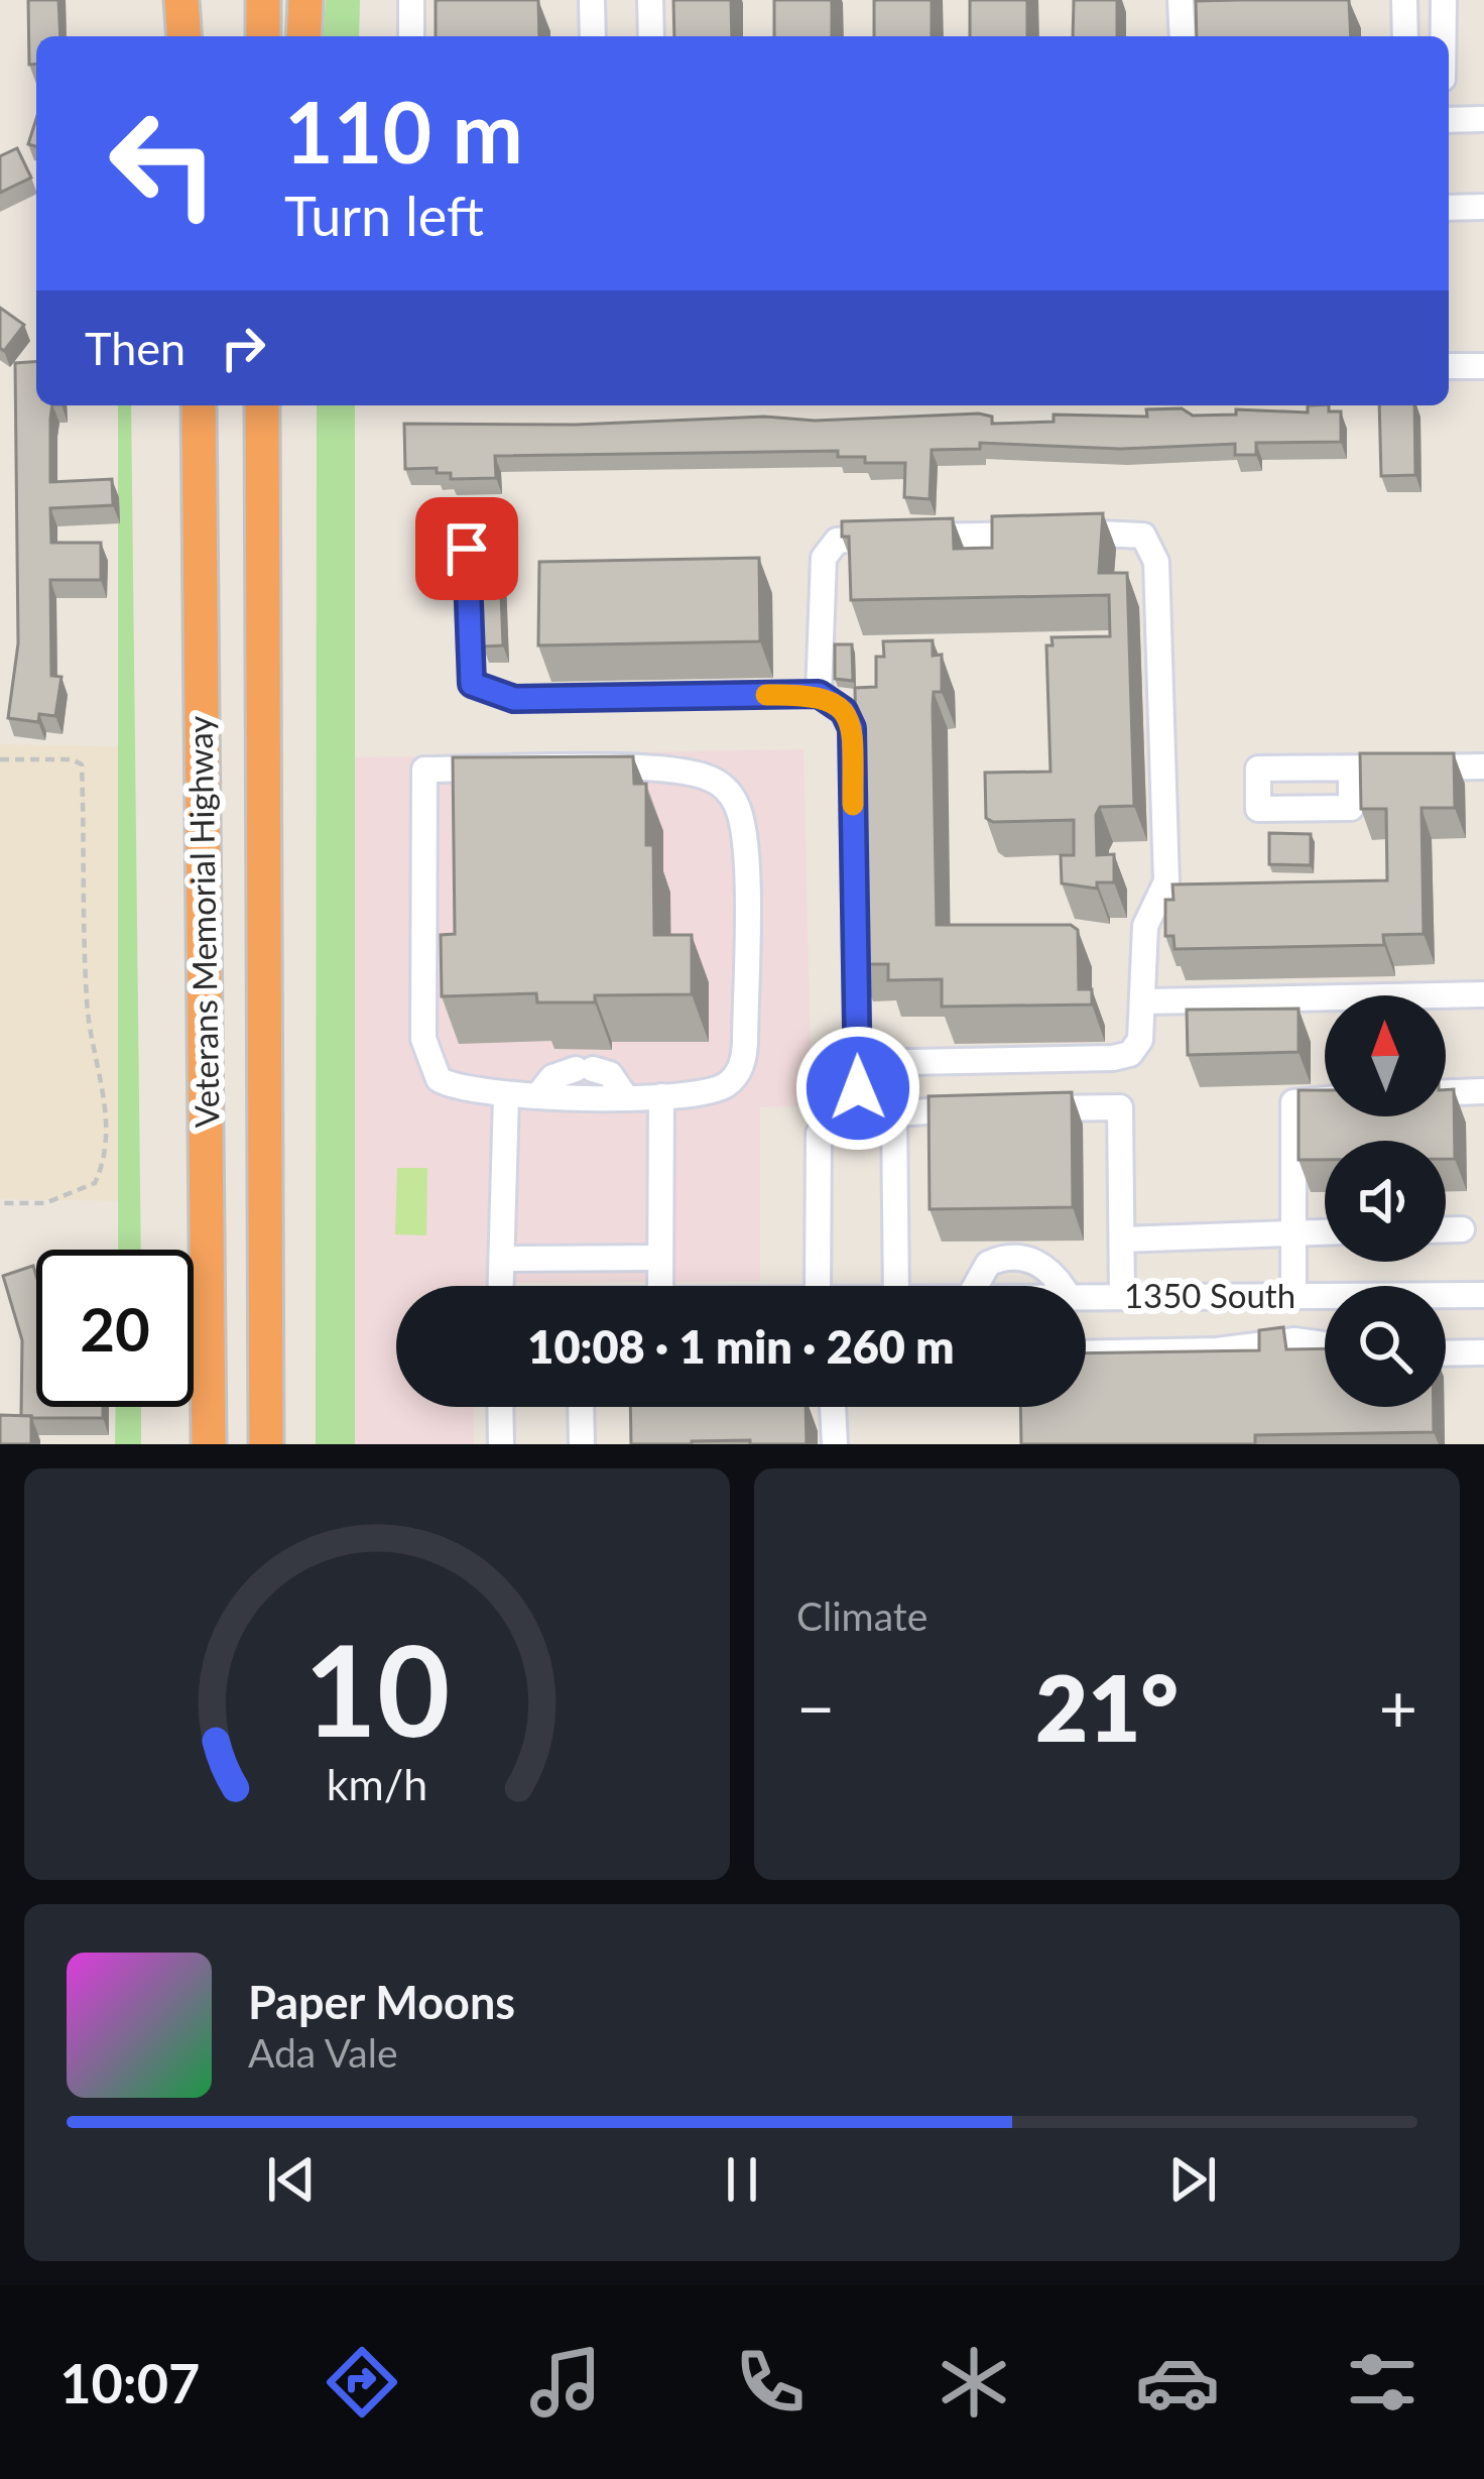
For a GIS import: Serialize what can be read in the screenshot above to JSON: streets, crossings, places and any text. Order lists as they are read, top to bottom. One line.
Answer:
{"streets":{"highway":["Veterans Memorial Highway"],"street":["1350 South"]},"north":"top","page":{"turn":["110 m","Turn left"],"then":"Then","limit":"20","trip":"10:08 · 1 min · 260 m","tile":"Climate","heat":["−","21°","+"],"song":["Paper Moons","Ada Vale"],"tabs":"10:07","gauge":["10","km/h"]}}
